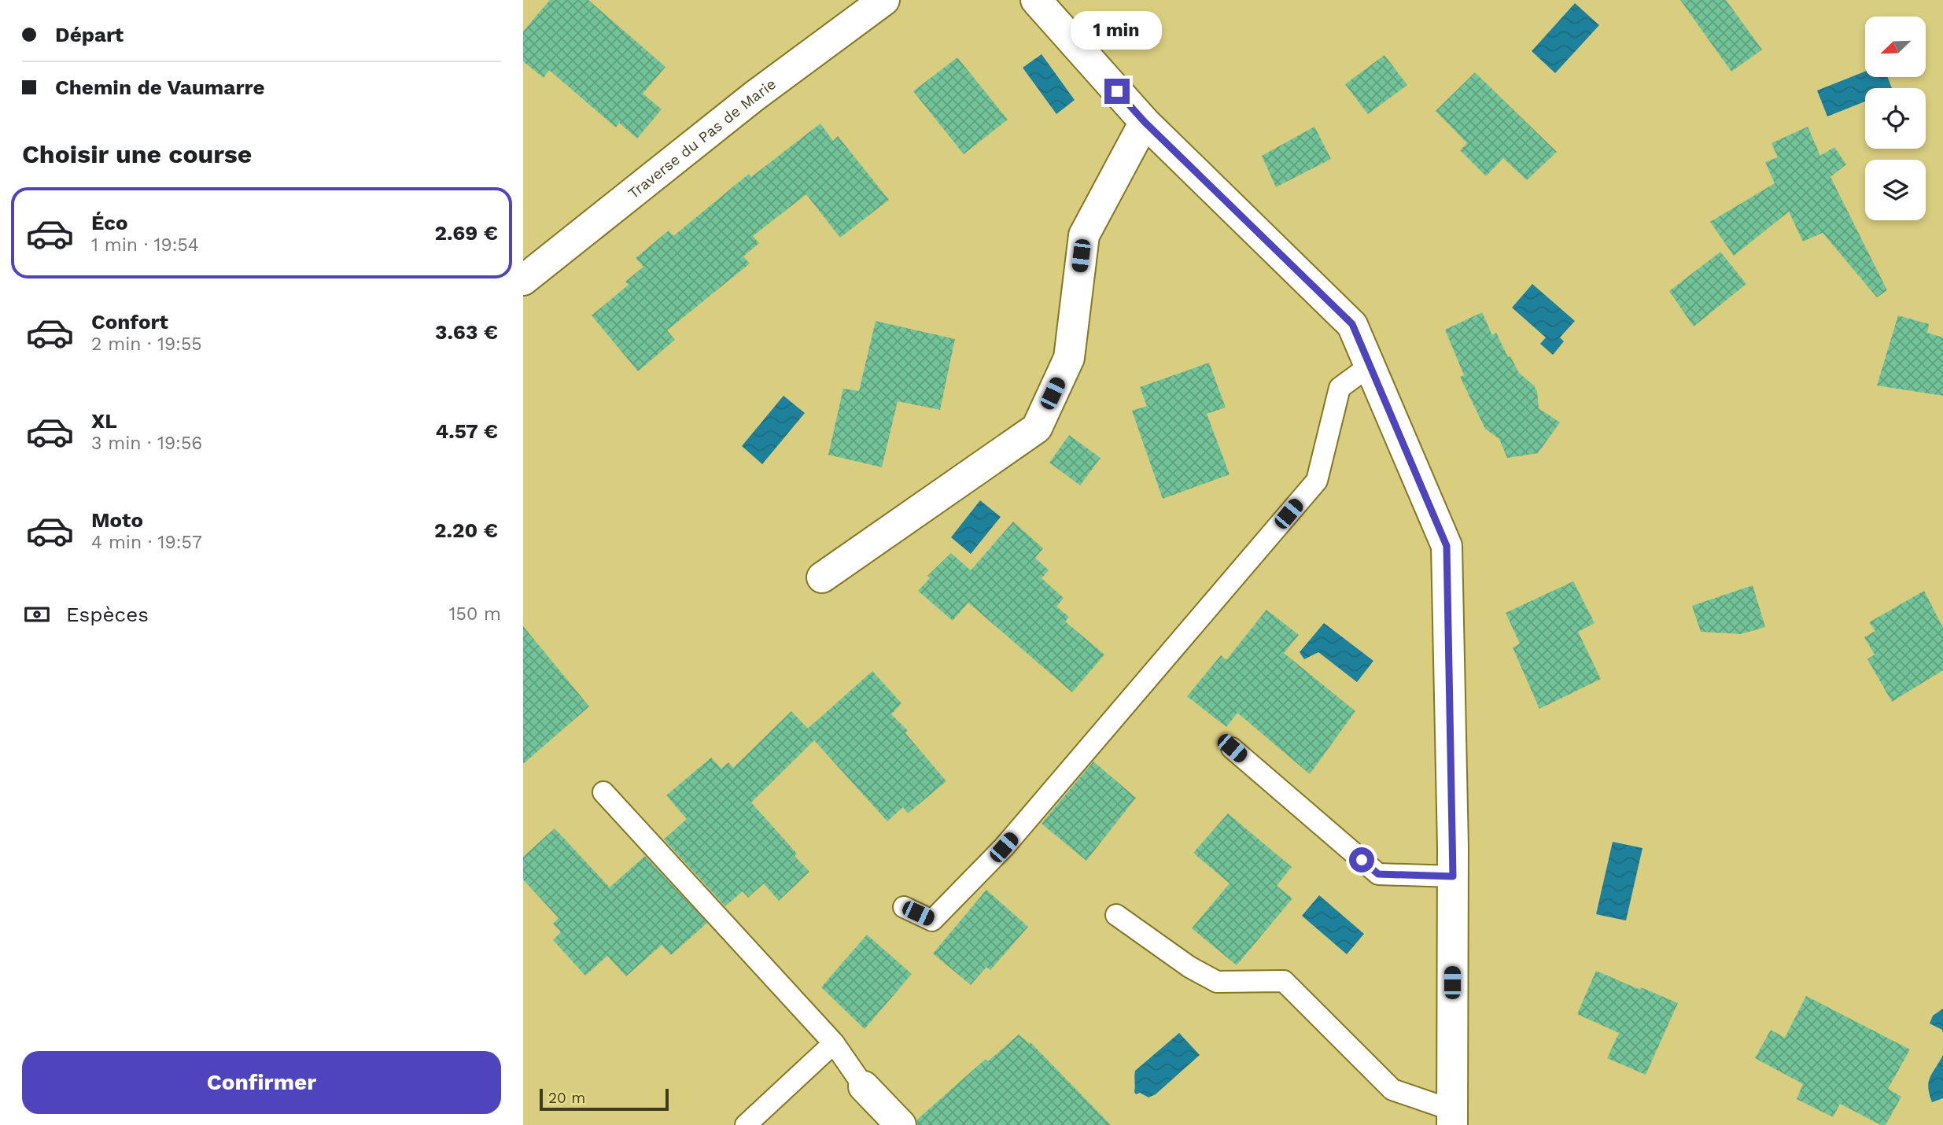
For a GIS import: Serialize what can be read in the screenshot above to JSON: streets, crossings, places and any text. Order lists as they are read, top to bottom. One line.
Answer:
{"streets":{"street":["Traverse du Pas de Marie"]},"scale_bar":"20 m","north":"bottom left","page":{"banner":["Départ","Chemin de Vaumarre"],"bubble":"1 min","heading":"Choisir une course","list":[{"name":"Éco","note":"1 min · 19:54","value":"2.69 €"},{"name":"Confort","note":"2 min · 19:55","value":"3.63 €"},{"name":"XL","note":"3 min · 19:56","value":"4.57 €"},{"name":"Moto","note":"4 min · 19:57","value":"2.20 €"}],"pay":["Espèces","150 m"],"buttons":"Confirmer","scale":"20 m"}}
